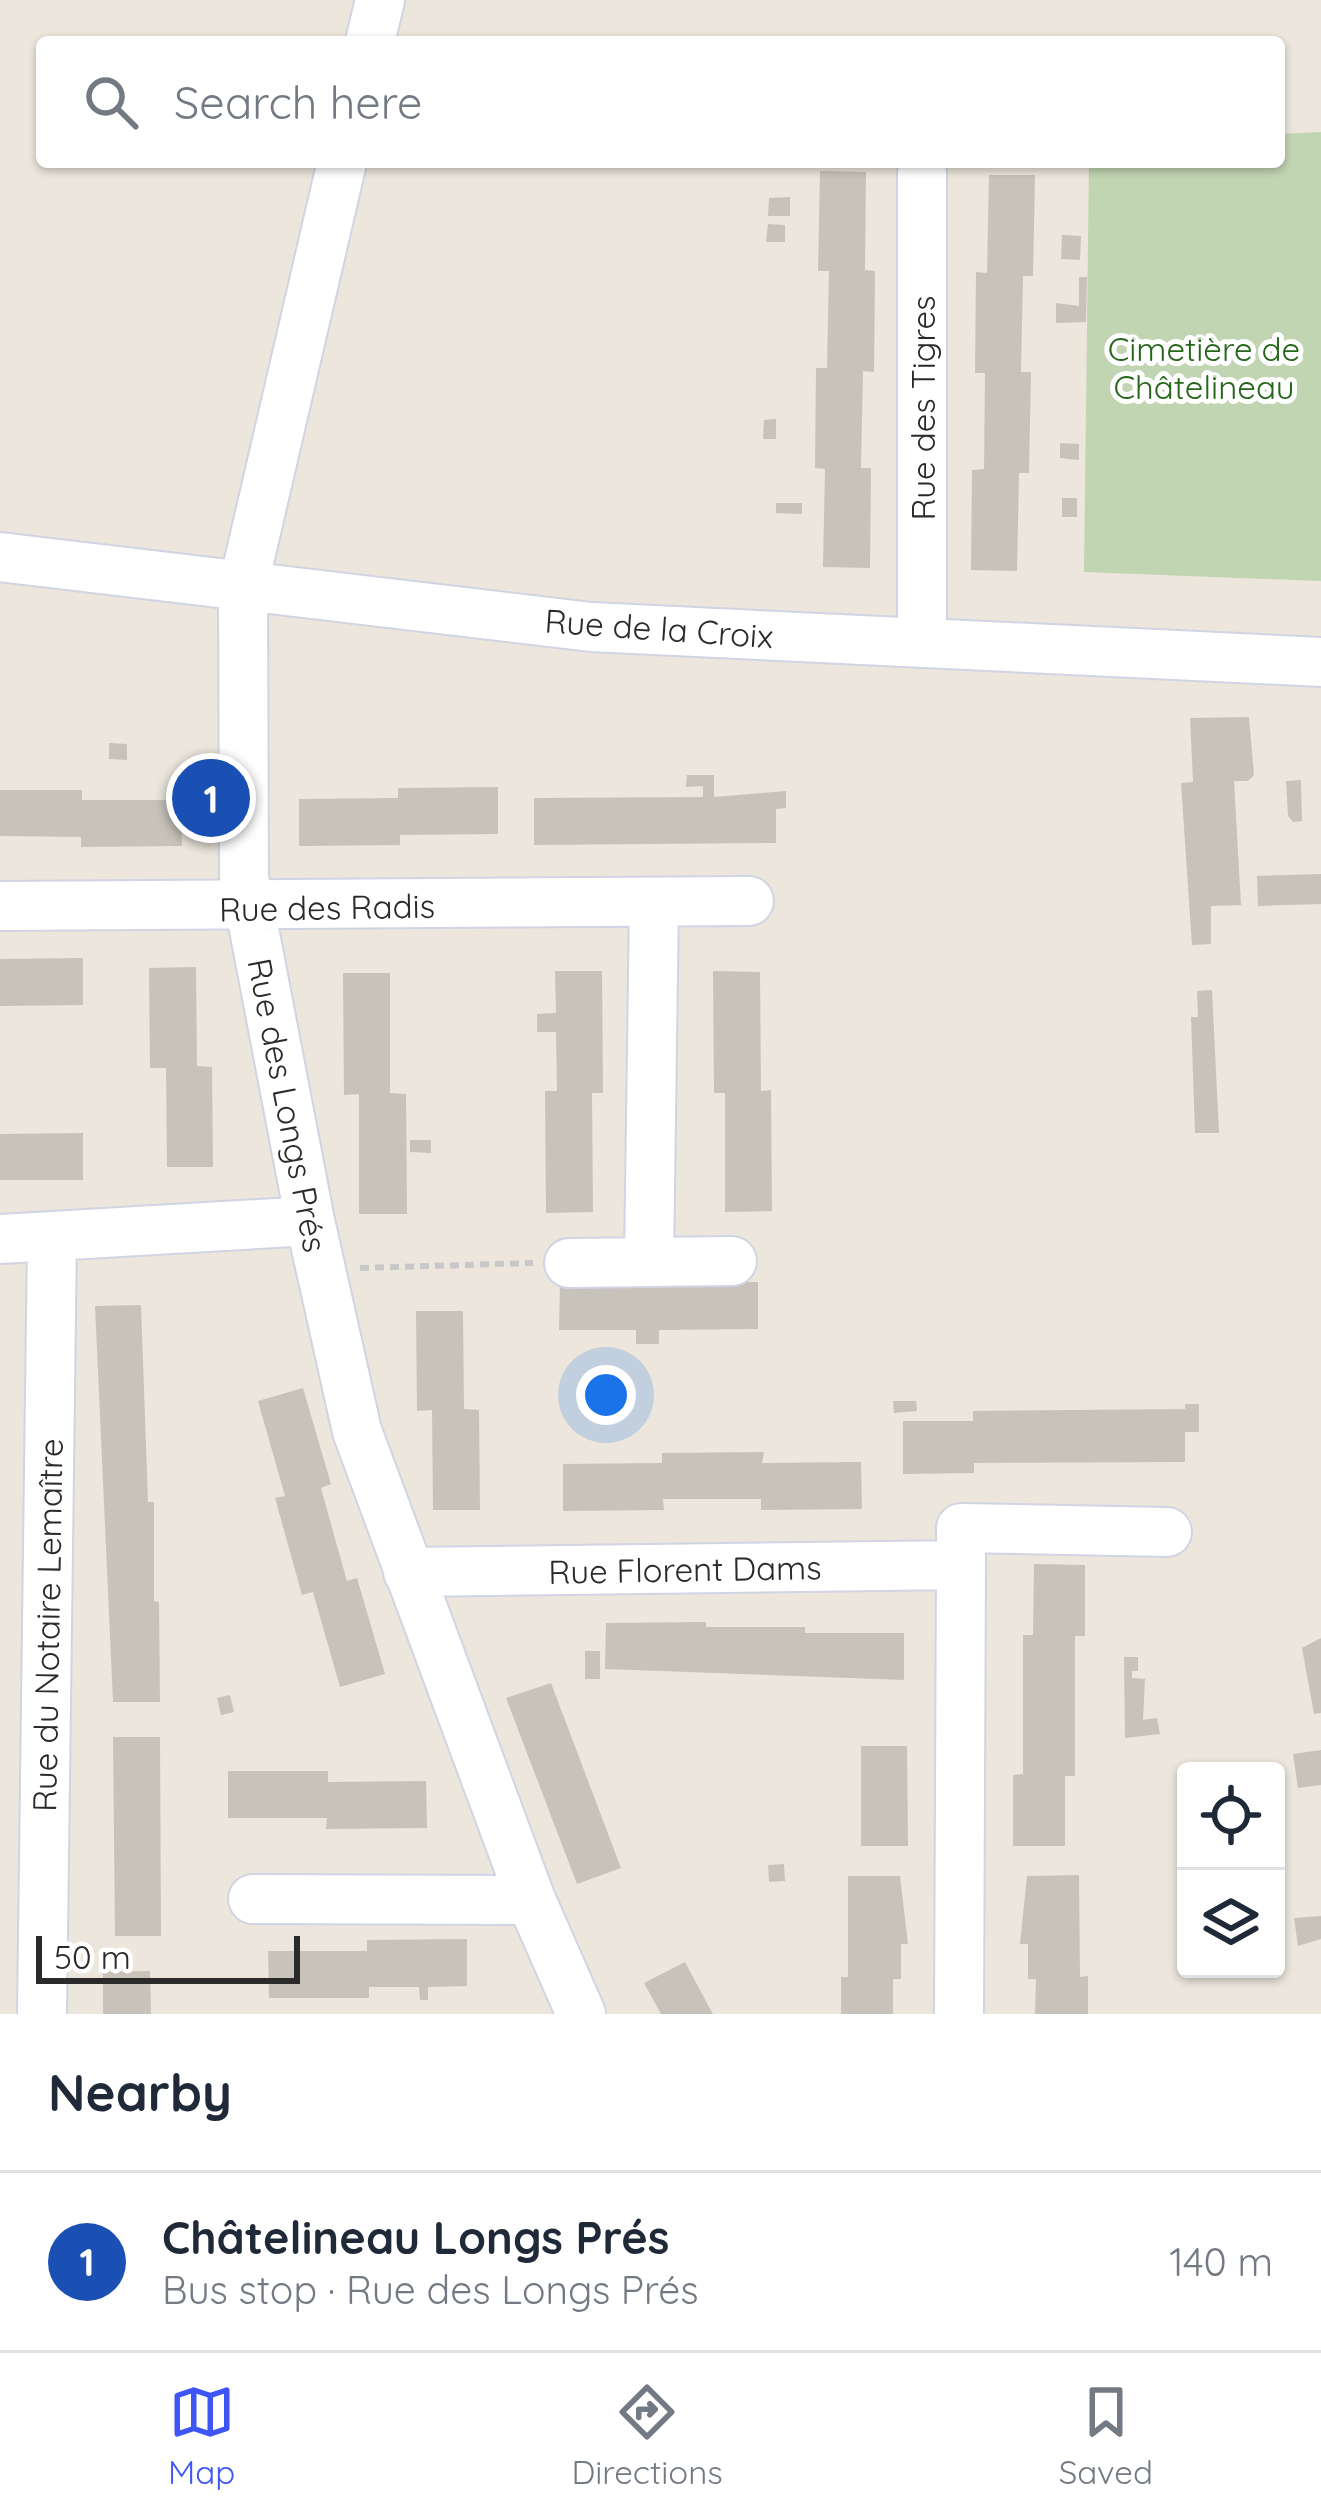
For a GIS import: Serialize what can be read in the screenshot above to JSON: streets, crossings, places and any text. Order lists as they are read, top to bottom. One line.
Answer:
{"streets":{"street":["Rue des Tigres","Rue de la Croix","Rue des Radis","Rue des Longs Prés","Rue Florent Dams","Rue du Notaire Lemaître"]},"crossings":[["Rue des Tigres","Rue de la Croix"],["Rue de la Croix","Rue des Longs Prés"],["Rue des Radis","Rue des Longs Prés"],["Rue des Longs Prés","Rue Florent Dams"]],"parks":["Cimetière de Châtelineau"],"scale_bar":"50 m","page":{"search":"Search here","pins":"1","scale":"50 m","heading":"Nearby","list":[{"mark":"1","name":"Châtelineau Longs Prés","note":"Bus stop · Rue des Longs Prés","value":"140 m"}],"nav":["Map","Directions","Saved"]}}
